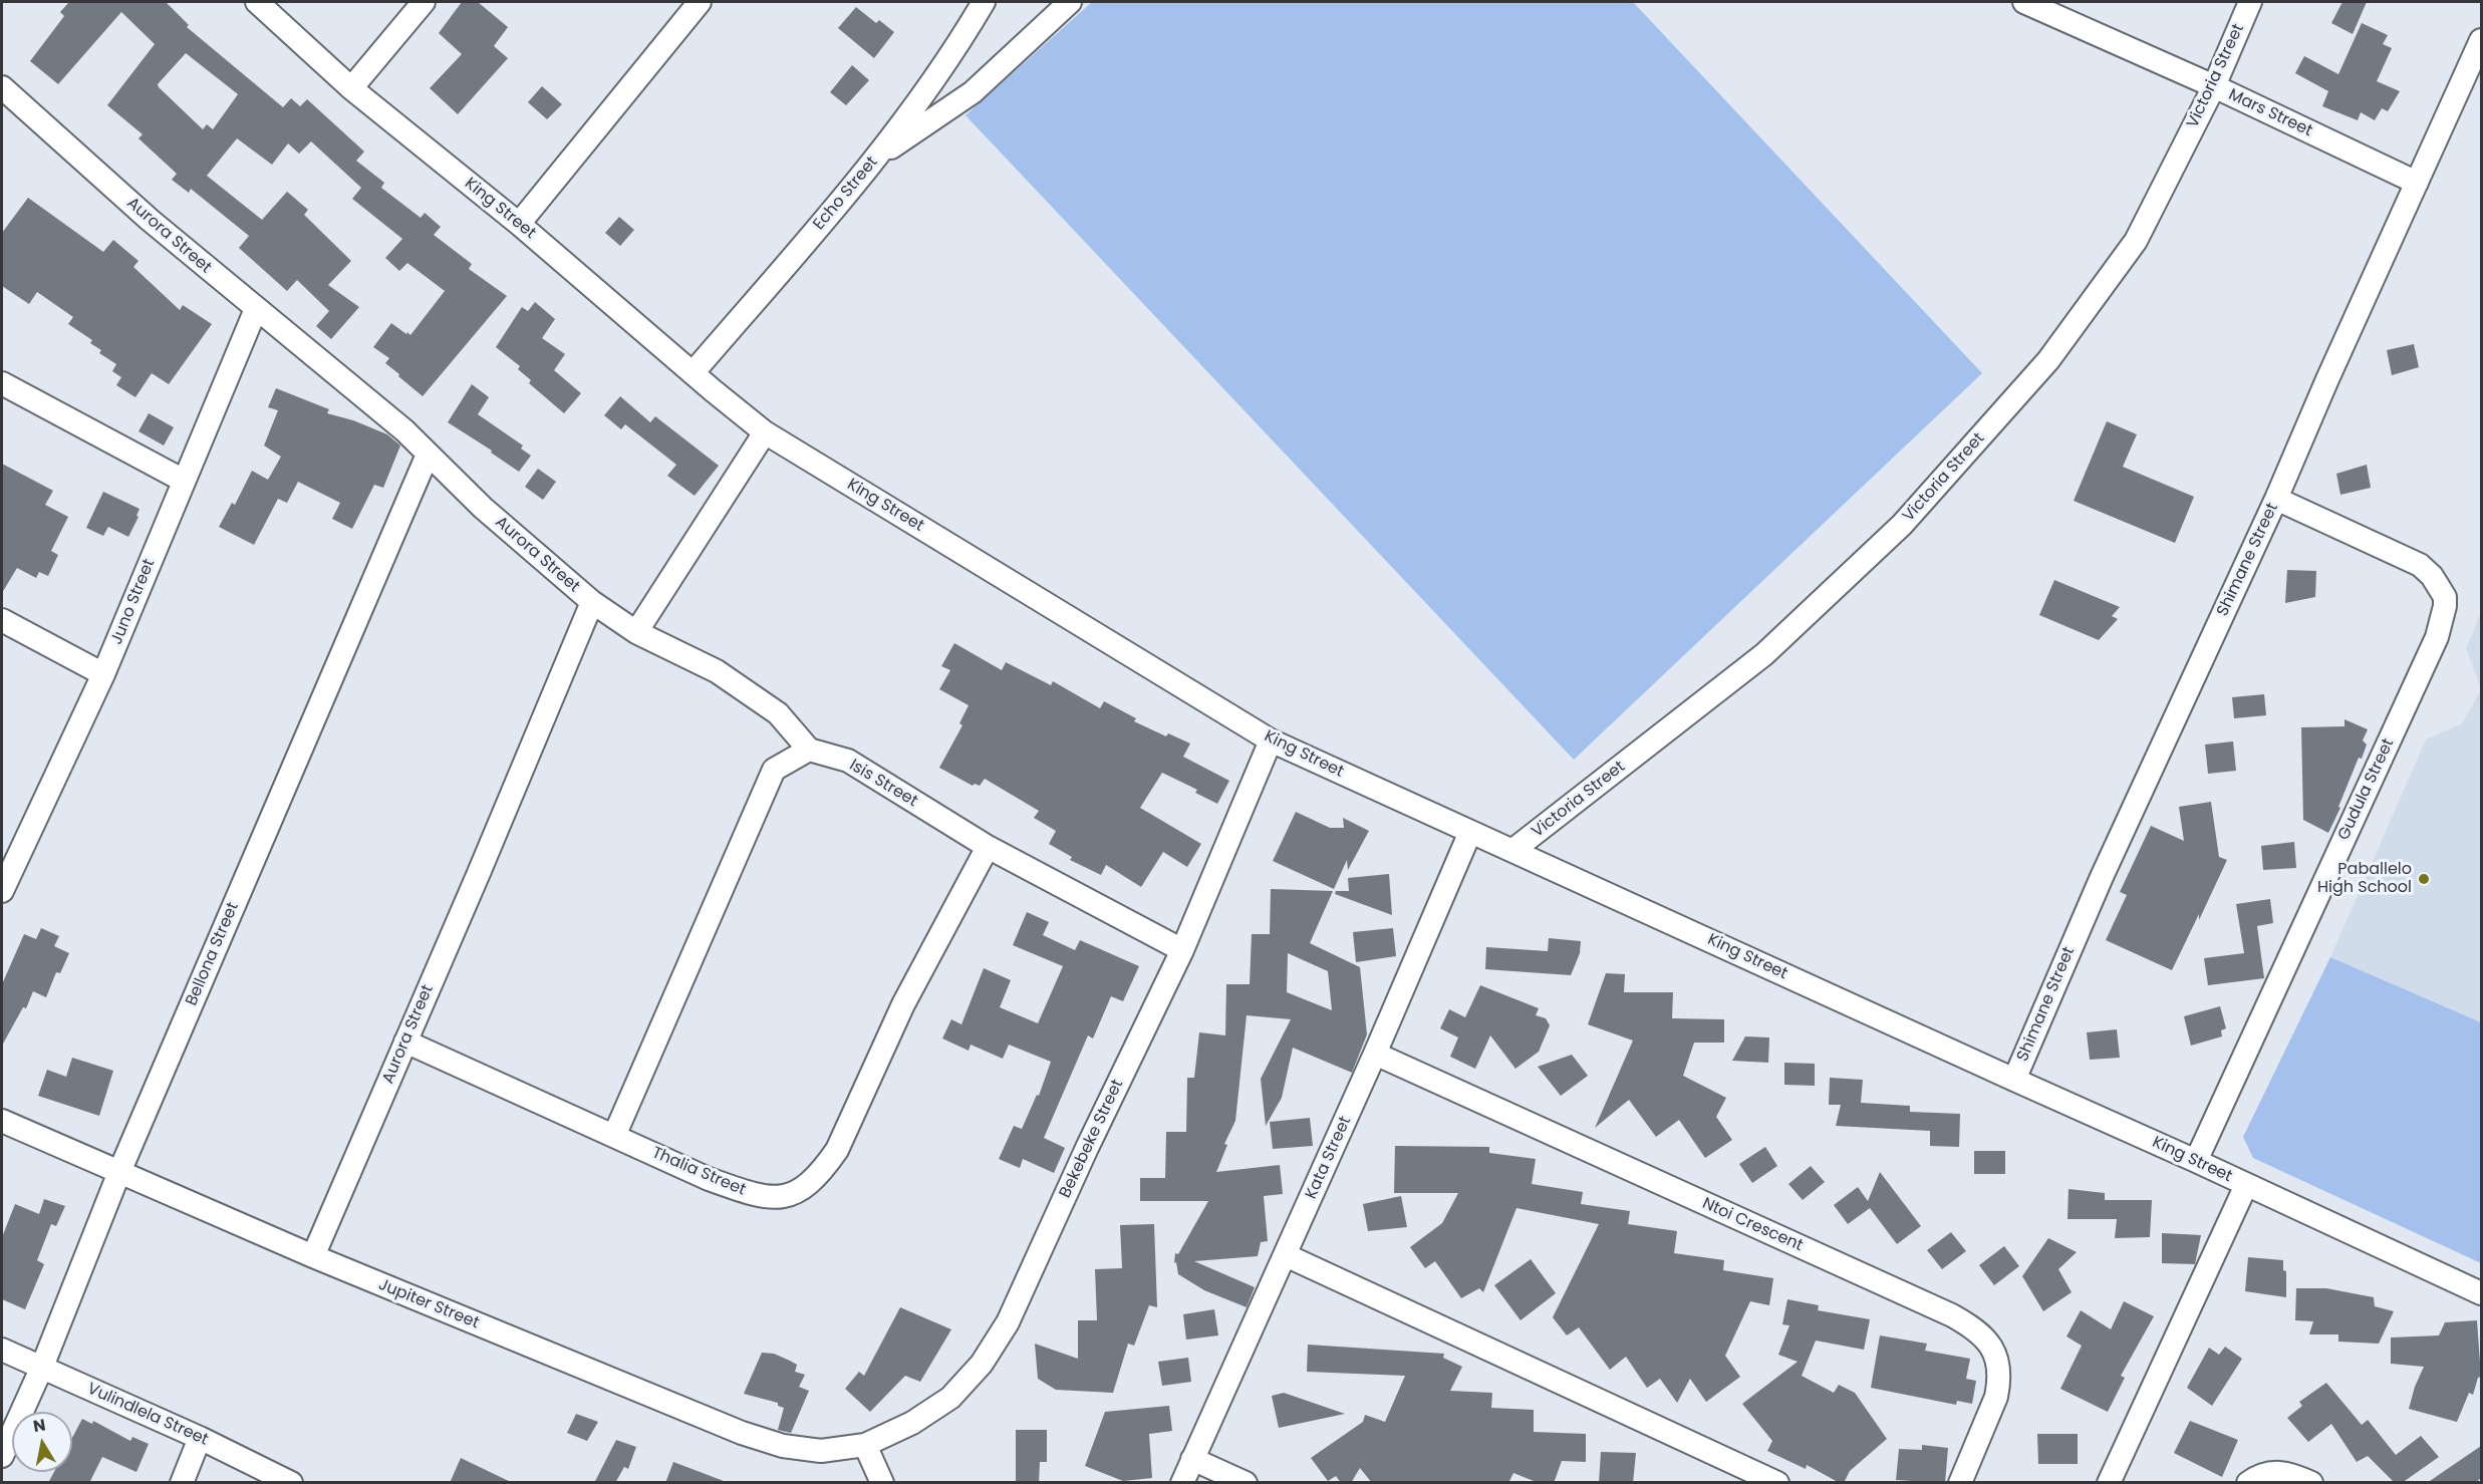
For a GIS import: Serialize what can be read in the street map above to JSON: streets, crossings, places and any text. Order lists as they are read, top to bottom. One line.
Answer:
{"streets":{"street":["Victoria Street","Mars Street","Echo Street","King Street","Aurora Street","Shimane Street","Juno Street","Isis Street","Gudula Street","Bellona Street","Bekebeke Street","Kata Street","Thalia Street","Ntoi Crescent","Jupiter Street","Vulindlela Street"]},"crossings":[["Victoria Street","Mars Street"],["Victoria Street","King Street"],["Mars Street","Shimane Street"],["Echo Street","King Street"],["King Street","Shimane Street"],["King Street","Gudula Street"],["King Street","Bekebeke Street"],["King Street","Kata Street"],["Aurora Street","Juno Street"],["Aurora Street","Bellona Street"],["Aurora Street","Thalia Street"],["Aurora Street","Jupiter Street"],["Shimane Street","Gudula Street"],["Isis Street","Bekebeke Street"],["Isis Street","Thalia Street"],["Bellona Street","Jupiter Street"],["Bellona Street","Vulindlela Street"],["Bekebeke Street","Jupiter Street"],["Kata Street","Ntoi Crescent"]],"places":["Paballelo High School"],"north":"top"}
